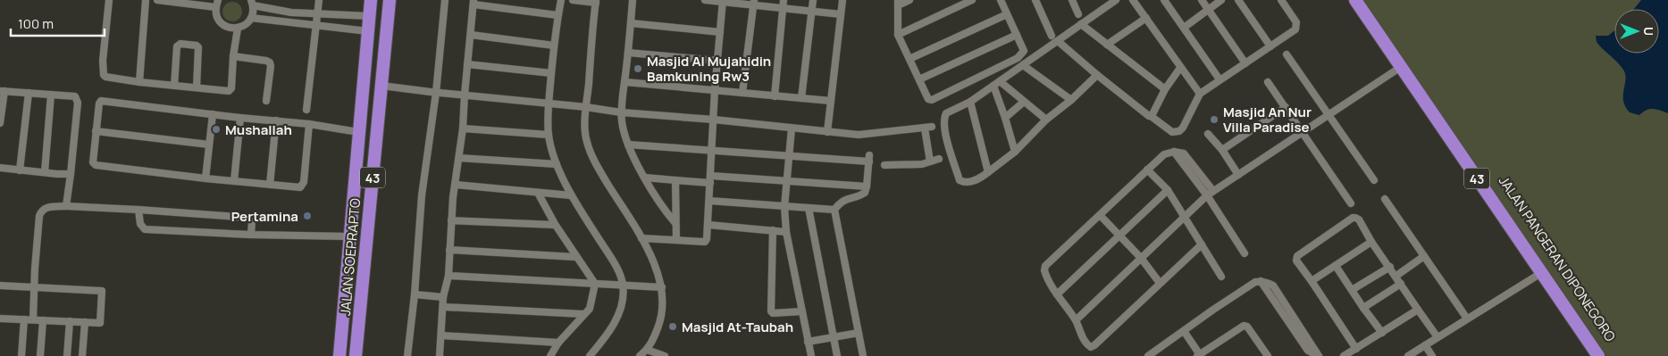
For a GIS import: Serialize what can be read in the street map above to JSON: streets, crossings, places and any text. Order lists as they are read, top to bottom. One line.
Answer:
{"streets":{"highway":["43","JALAN SOEPRAPTO","JALAN PANGERAN DIPONEGORO"]},"places":["Masjid Al Mujahidin Bamkuning Rw3","Masjid An Nur Villa Paradise","Mushallah","Pertamina","Masjid At-Taubah"],"scale_bar":"100 m","north":"right"}
